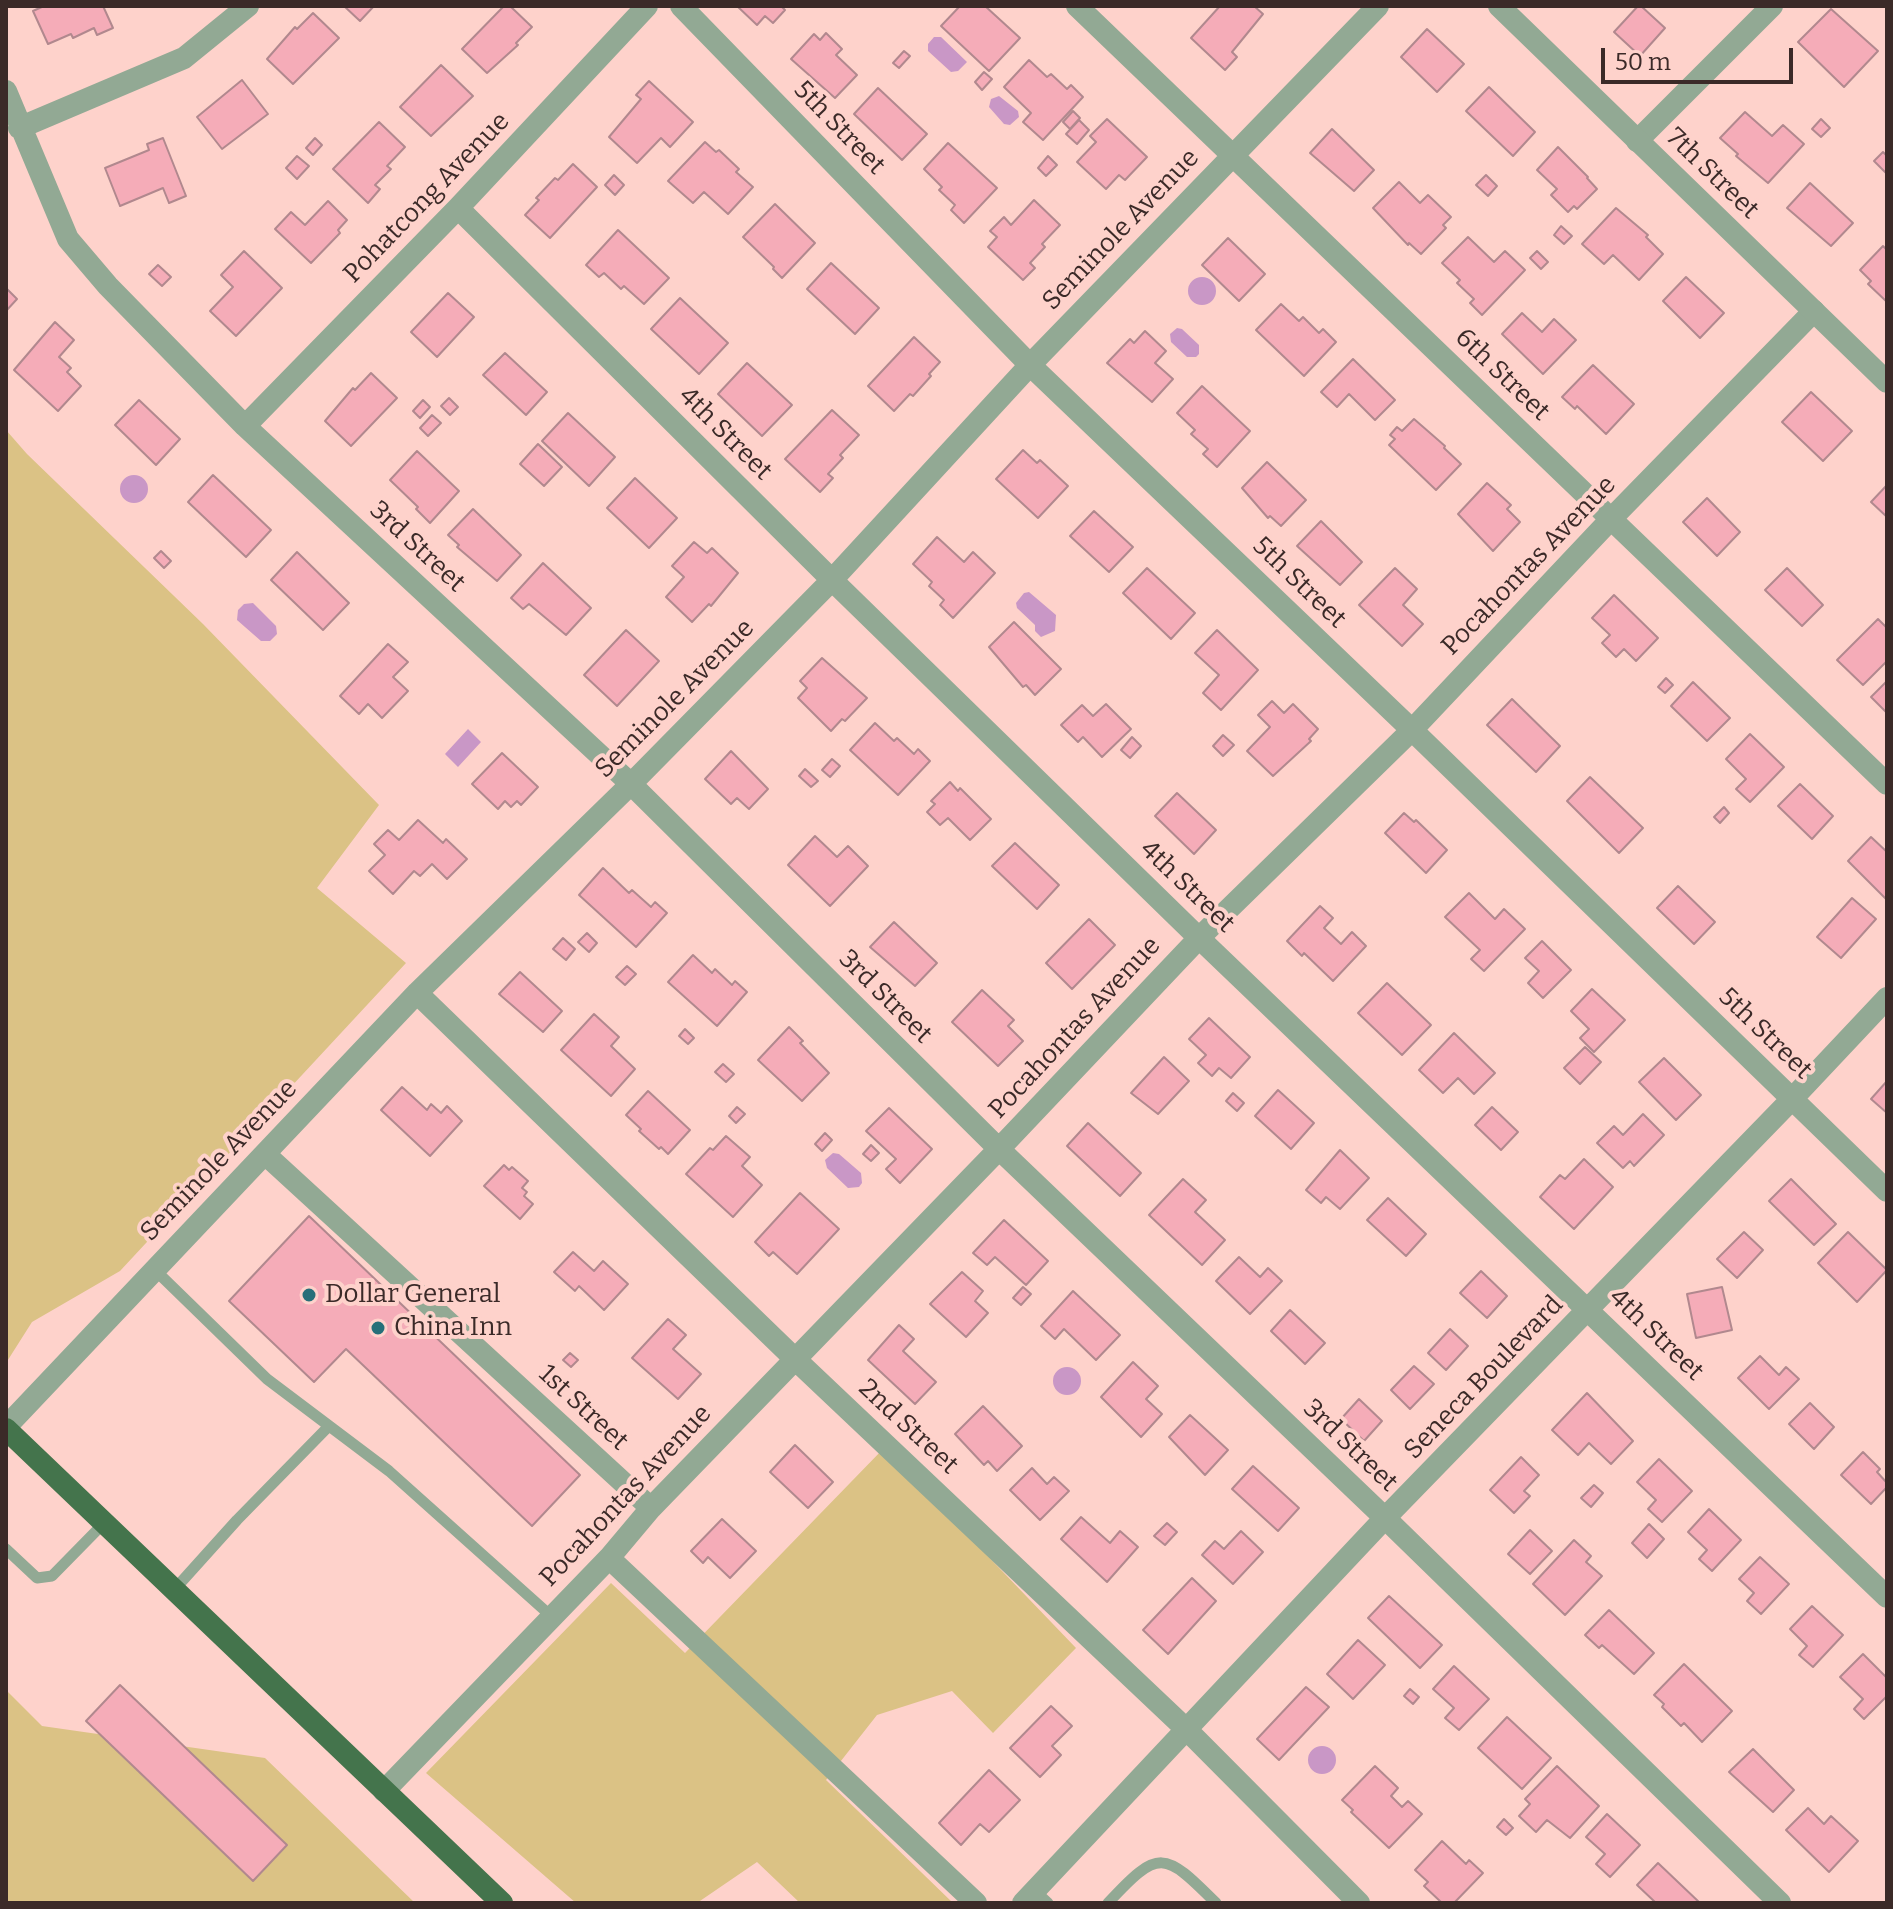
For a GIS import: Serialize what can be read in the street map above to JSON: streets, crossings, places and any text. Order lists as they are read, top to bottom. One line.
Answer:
{"streets":{"street":["5th Street","7th Street","Pohatcong Avenue","Seminole Avenue","6th Street","4th Street","3rd Street","Pocahontas Avenue","Seneca Boulevard","1st Street","2nd Street"]},"crossings":[["5th Street","Seminole Avenue"],["5th Street","Pocahontas Avenue"],["5th Street","Seneca Boulevard"],["7th Street","Pocahontas Avenue"],["Pohatcong Avenue","4th Street"],["Pohatcong Avenue","3rd Street"],["Seminole Avenue","6th Street"],["Seminole Avenue","4th Street"],["Seminole Avenue","3rd Street"],["Seminole Avenue","1st Street"],["Seminole Avenue","2nd Street"],["6th Street","Pocahontas Avenue"],["4th Street","Pocahontas Avenue"],["4th Street","Seneca Boulevard"],["3rd Street","Pocahontas Avenue"],["3rd Street","Seneca Boulevard"],["Pocahontas Avenue","1st Street"],["Pocahontas Avenue","2nd Street"],["Seneca Boulevard","2nd Street"]],"places":["Dollar General","China Inn"],"scale_bar":"50 m"}
